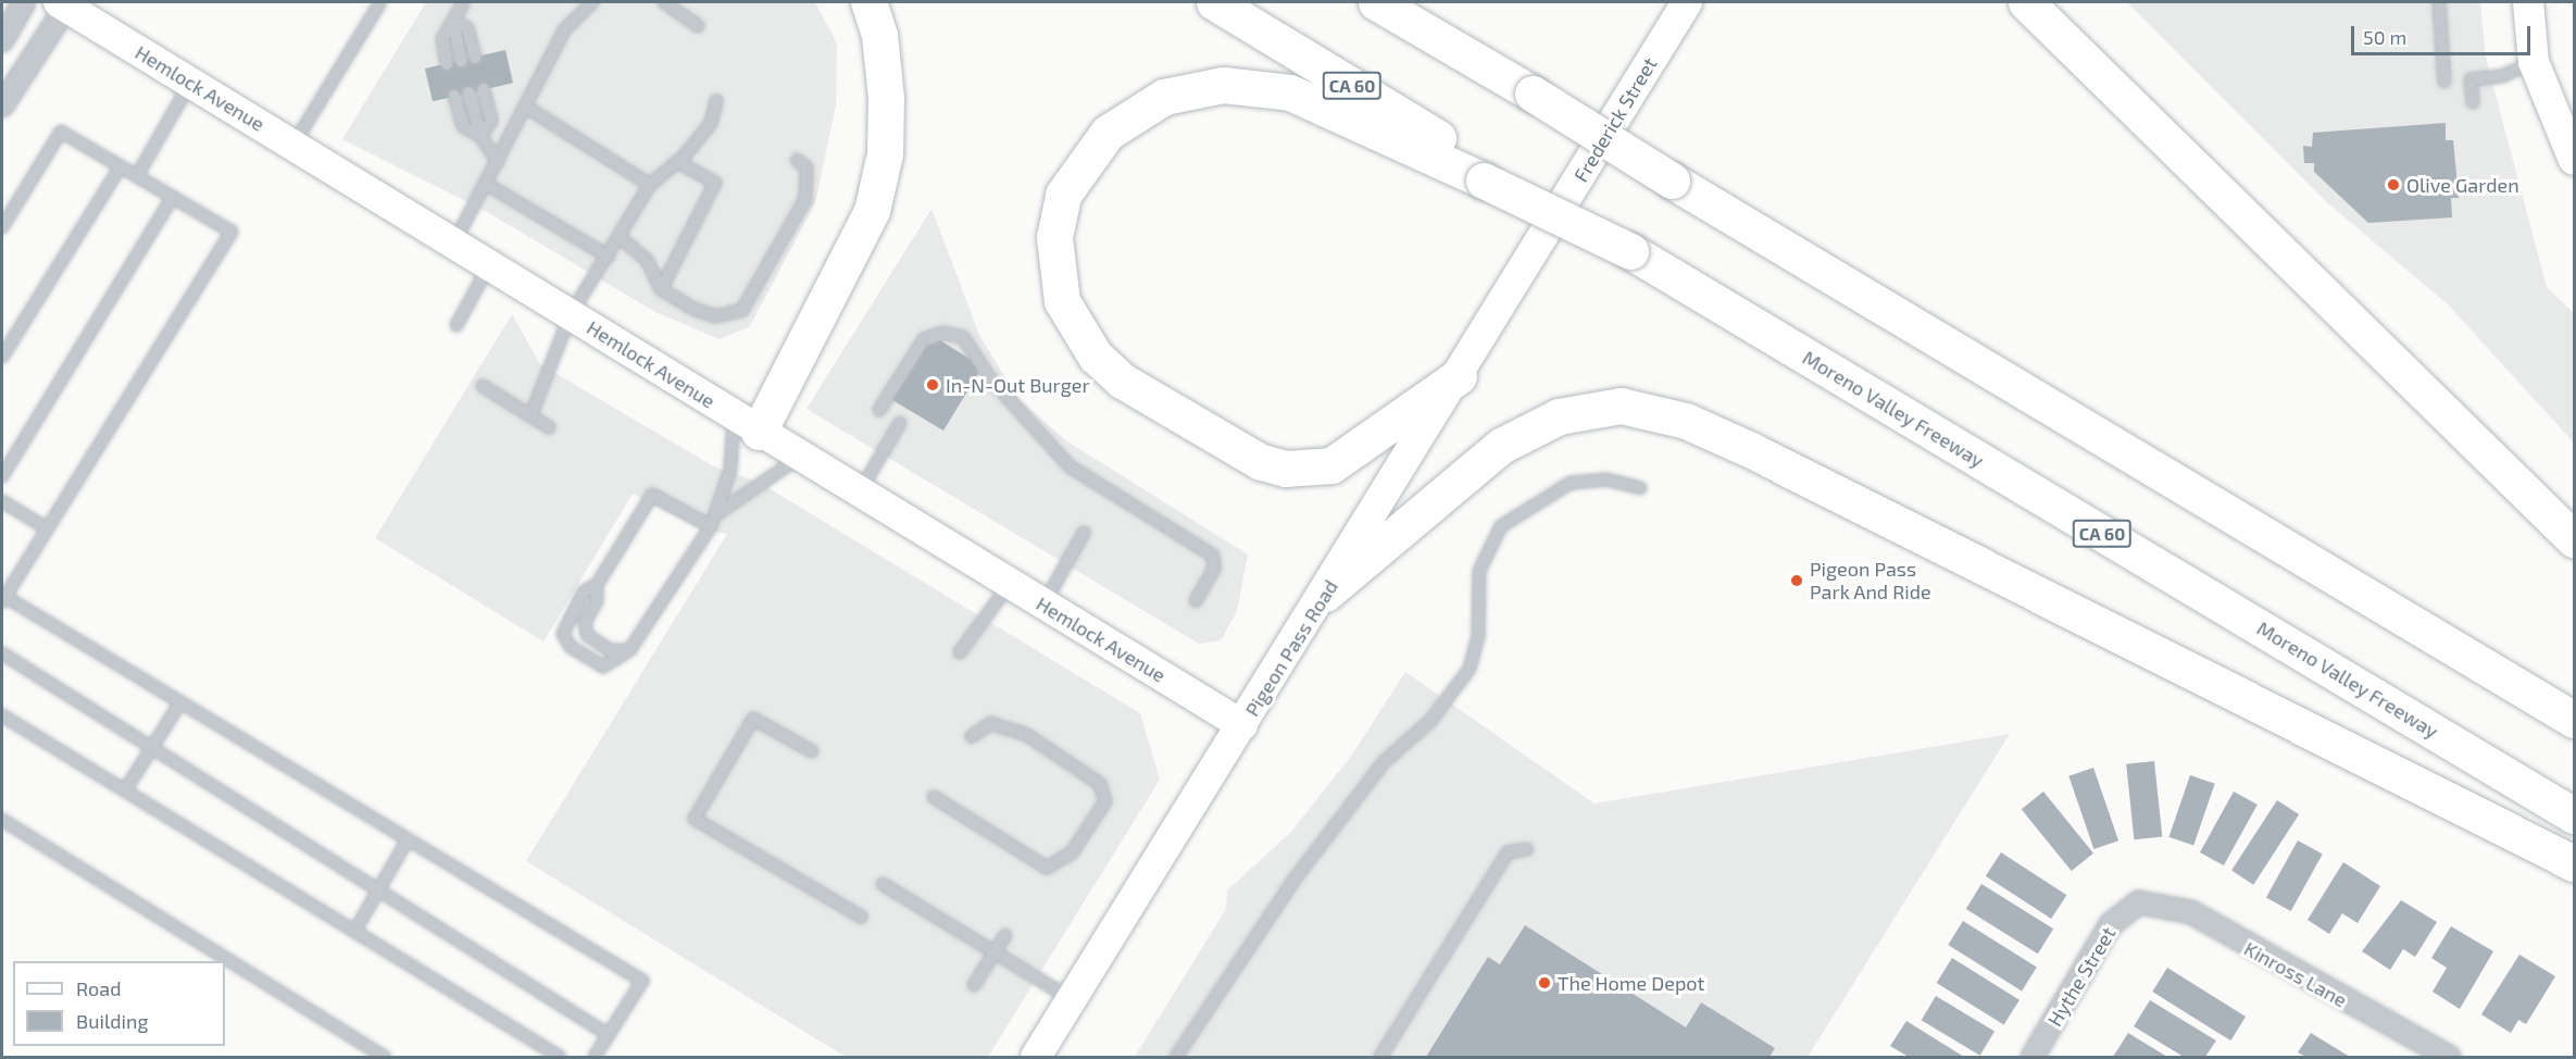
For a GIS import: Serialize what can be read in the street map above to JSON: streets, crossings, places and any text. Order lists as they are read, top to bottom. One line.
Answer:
{"streets":{"highway":["CA 60","Moreno Valley Freeway"],"main road":["Hemlock Avenue","Frederick Street","Pigeon Pass Road"],"street":["Kinross Lane","Hythe Street"]},"crossings":[["Hemlock Avenue","Pigeon Pass Road"],["Frederick Street","Pigeon Pass Road"],["Kinross Lane","Hythe Street"]],"places":["Olive Garden","In-N-Out Burger","Pigeon Pass Park And Ride","The Home Depot"],"legend":["Road","Building"],"scale_bar":"50 m"}
